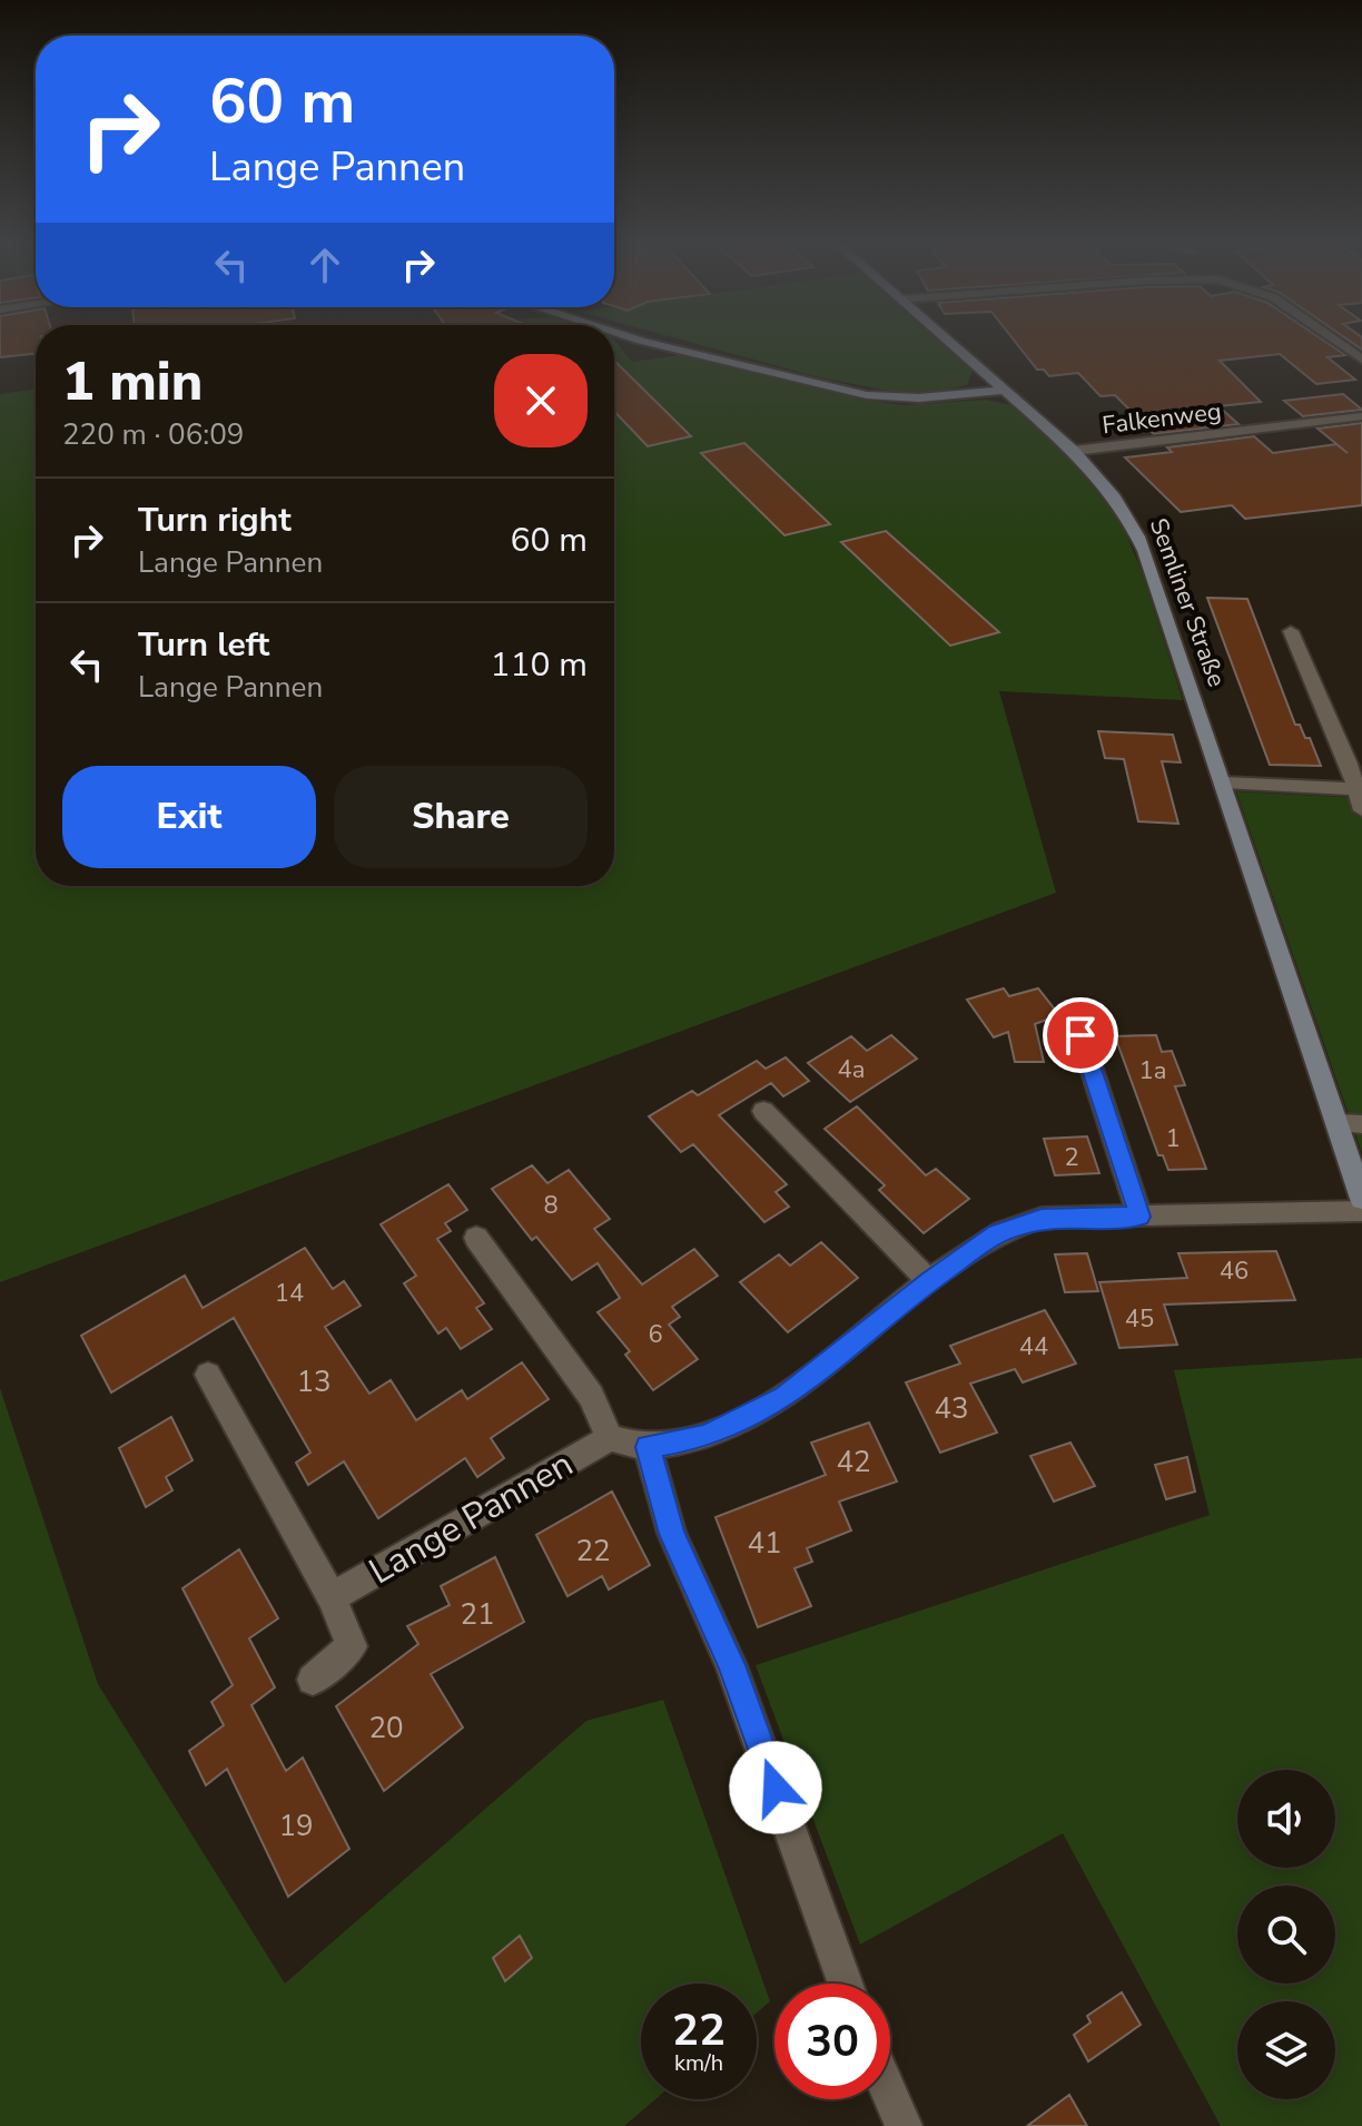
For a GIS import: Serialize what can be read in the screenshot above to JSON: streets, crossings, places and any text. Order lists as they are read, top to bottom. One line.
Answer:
{"streets":{"street":["Falkenweg","Semliner Straße","Lange Pannen"]},"crossings":[["Falkenweg","Semliner Straße"]],"house_numbers":["4a","1a","1","2","8","46","14","45","6","44","13","43","42","41","22","21","20","19"],"page":{"turn":["60 m","Lange Pannen"],"heading":["1 min","220 m · 06:09"],"list":[{"name":"Turn right","note":"Lange Pannen","value":"60 m"},{"name":"Turn left","note":"Lange Pannen","value":"110 m"}],"buttons":["Exit","Share"],"speed":"22 km/h","limit":"30"}}
